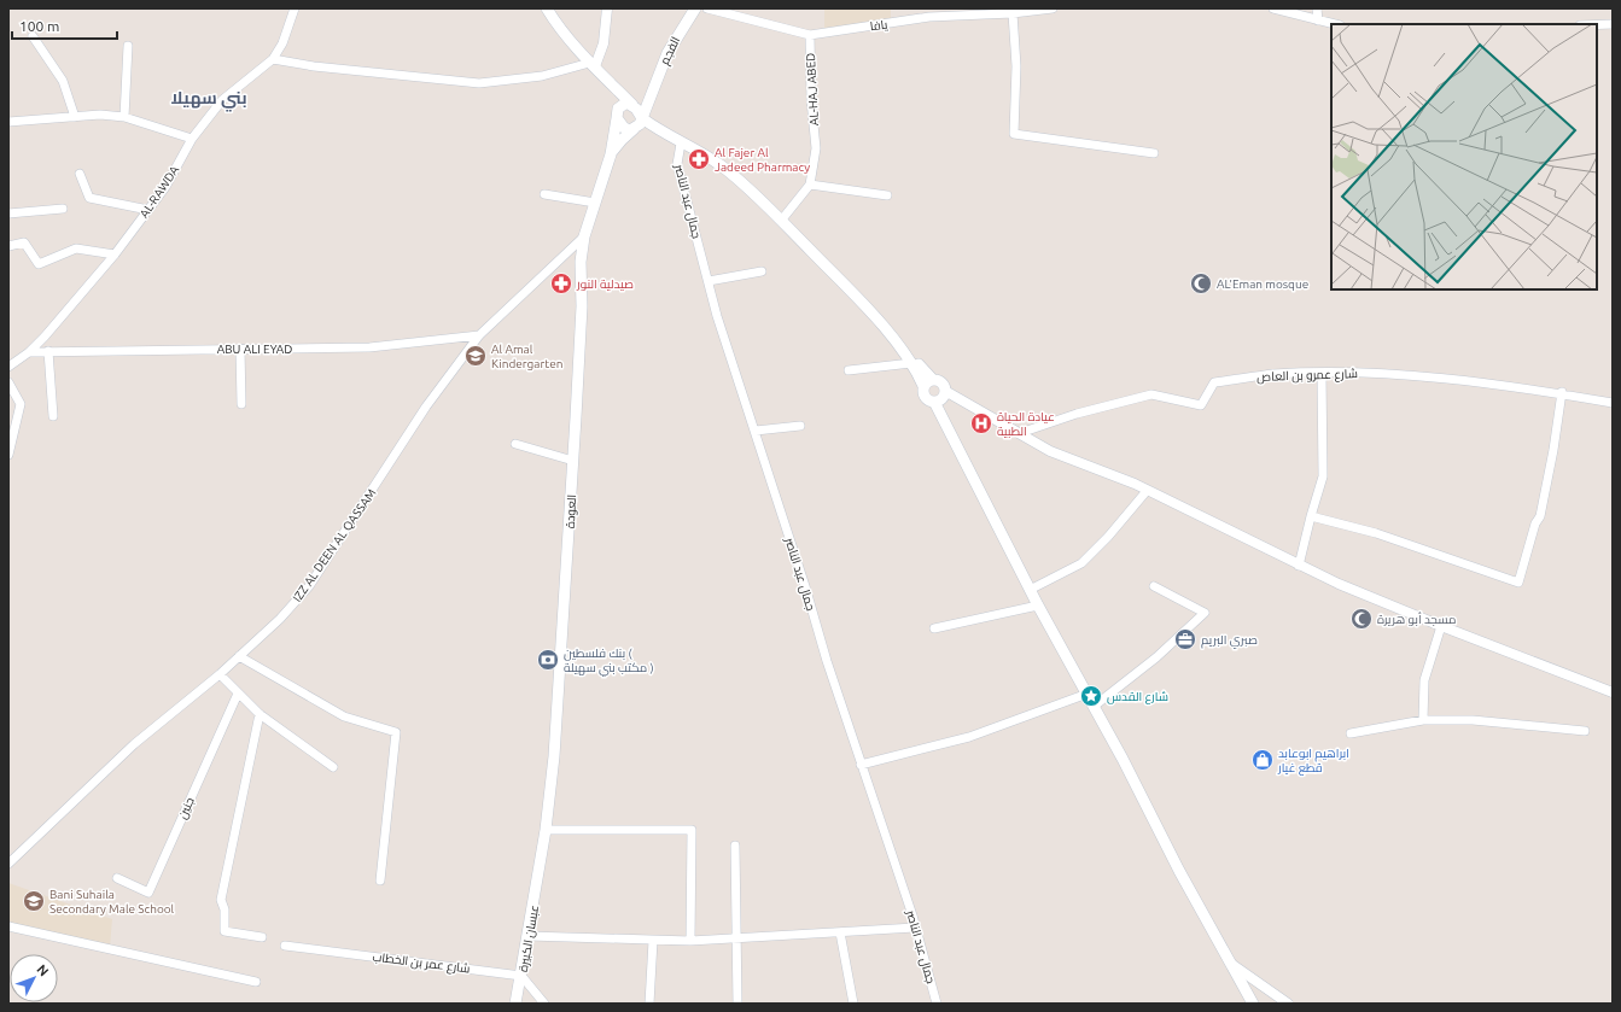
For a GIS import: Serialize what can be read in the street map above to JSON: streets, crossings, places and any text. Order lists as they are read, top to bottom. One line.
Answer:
{"streets":{"main road":["الفجم","العودة","عبسان الكبيرة"],"street":["يافا","AL-HAJ ABED","AL-RAWDA","جمال عبد الناصر","ABU ALI EYAD","شارع عمرو بن العاص","IZZ AL DEEN AL QASSAM","جنين","شارع عمر بن الخطاب"]},"crossings":[["يافا","AL-HAJ ABED"],["الفجم","العودة"],["AL-RAWDA","ABU ALI EYAD"],["ABU ALI EYAD","IZZ AL DEEN AL QASSAM"],["العودة","IZZ AL DEEN AL QASSAM"],["العودة","عبسان الكبيرة"],["عبسان الكبيرة","شارع عمر بن الخطاب"]],"districts":["بني سهيلا"],"places":{"pharmacy":["Al Fajer Al Jadeed Pharmacy","صيدلية النور"],"mosque":["AL'Eman mosque","مسجد أبو هريرة"],"school or university":["Al Amal Kindergarten","Bani Suhaila Secondary Male School"],"hospital":["عيادة الحياة الطبية"],"office":["صبري البريم"],"bank":["بنك فلسطين ( مكتب بني سهيلة )"],"place":["شارع القدس"],"shop":["ابراهيم ابوعابد قطع غيار"]},"scale_bar":"100 m","north":"top right"}
